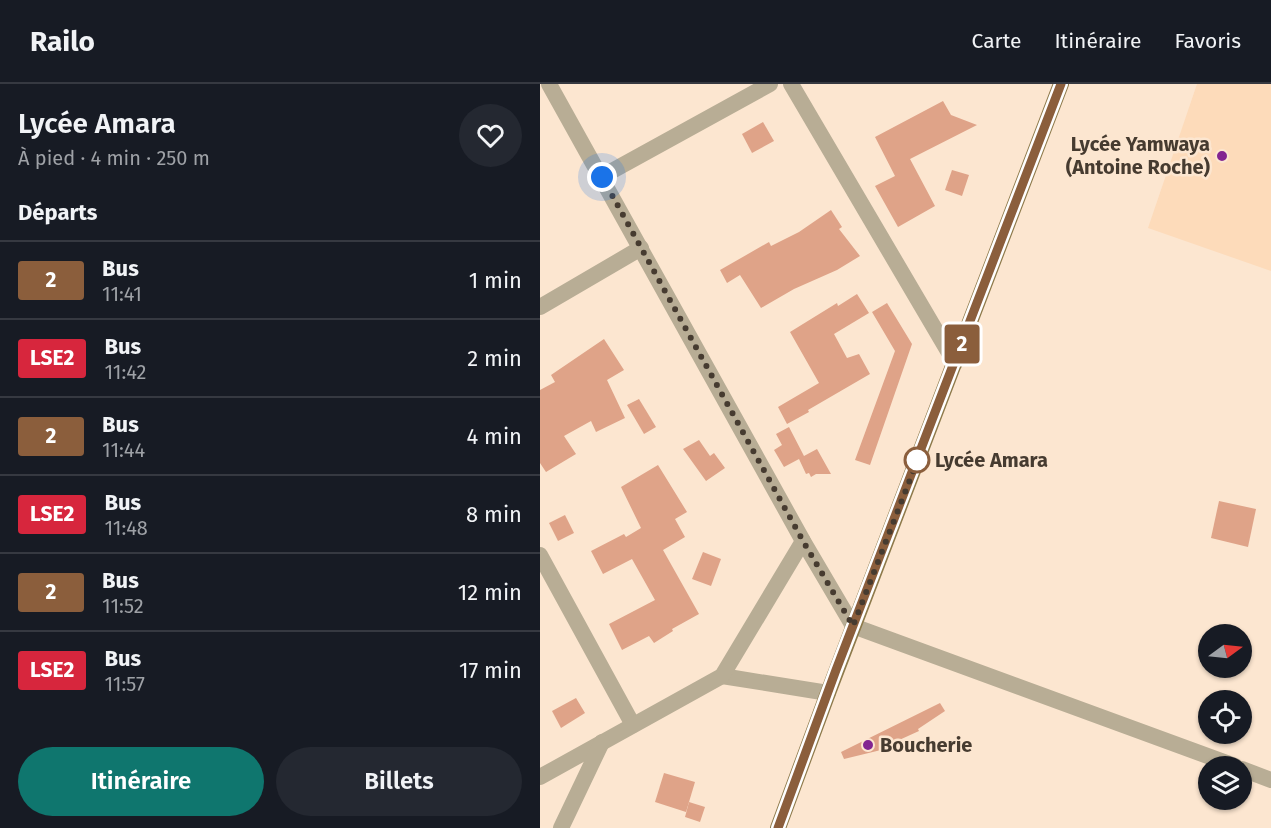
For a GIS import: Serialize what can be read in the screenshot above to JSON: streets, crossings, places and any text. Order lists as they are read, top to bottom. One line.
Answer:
{"places":["Lycée Yamwaya (Antoine Roche)","Lycée Amara","Boucherie"],"lines":["bus line 2"],"north":"right","page":{"header":"Railo","nav":["Carte","Itinéraire","Favoris"],"heading":[["Lycée Amara","À pied · 4 min · 250 m"],"Départs"],"on_map":"2","list":[{"mark":"2","name":"Bus","note":"11:41","value":"1 min"},{"mark":"LSE2","name":"Bus","note":"11:42","value":"2 min"},{"mark":"2","name":"Bus","note":"11:44","value":"4 min"},{"mark":"LSE2","name":"Bus","note":"11:48","value":"8 min"},{"mark":"2","name":"Bus","note":"11:52","value":"12 min"},{"mark":"LSE2","name":"Bus","note":"11:57","value":"17 min"}],"buttons":["Itinéraire","Billets"]}}
